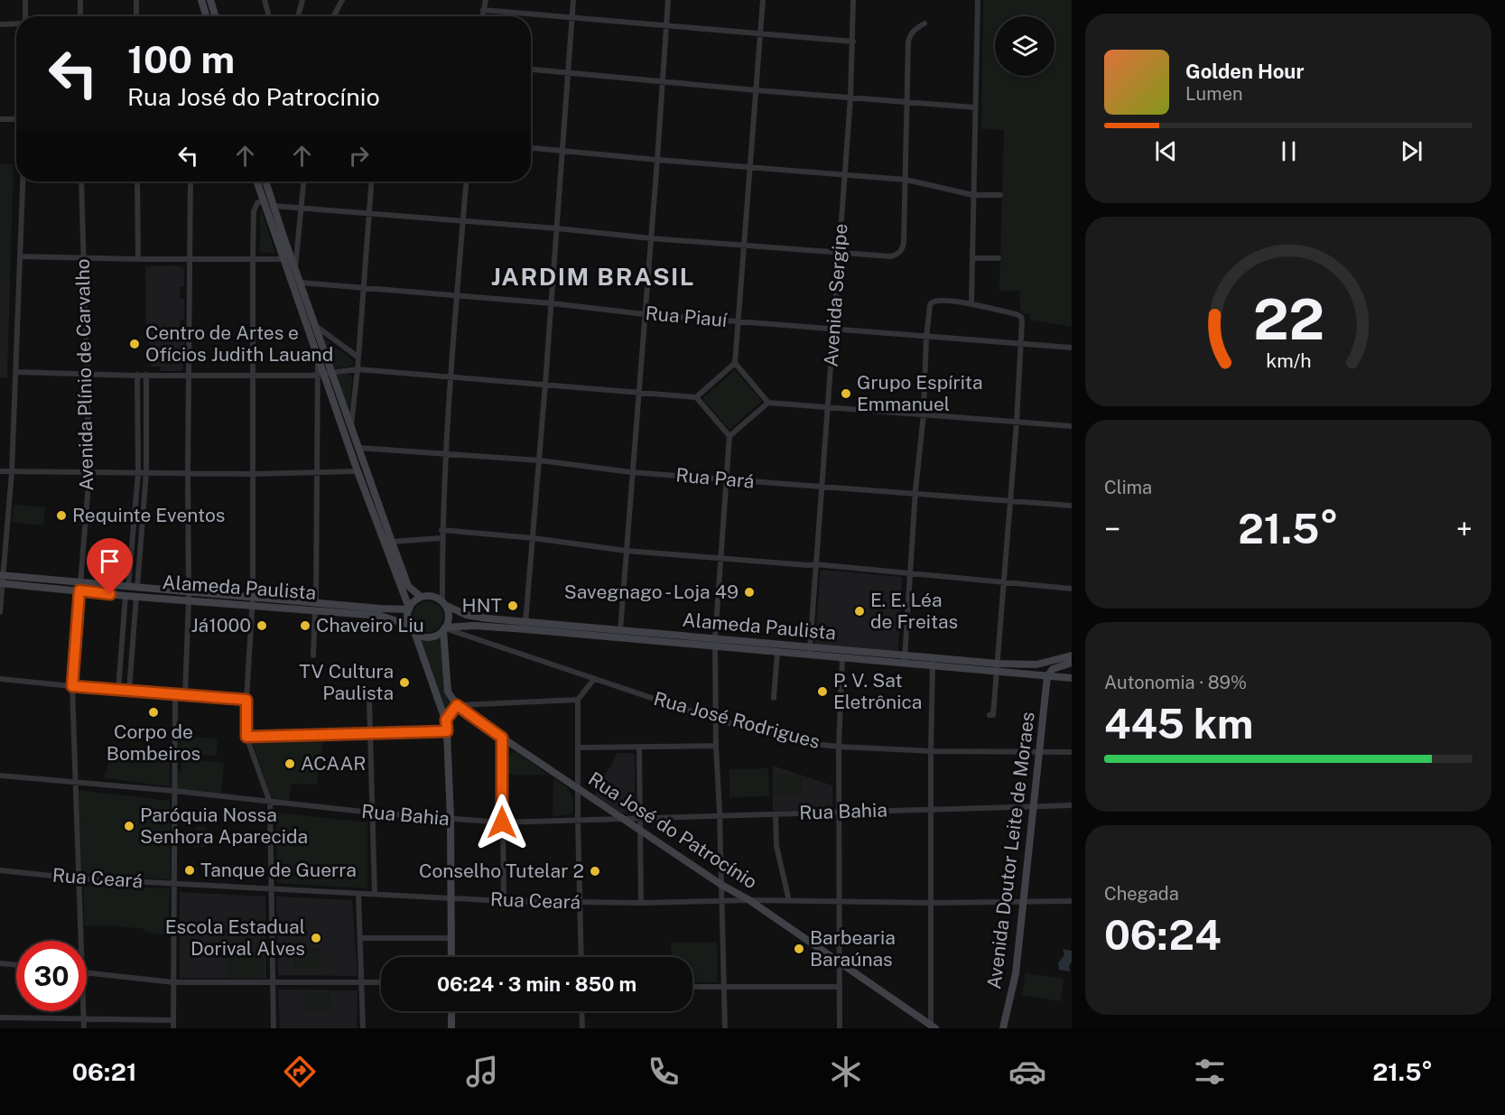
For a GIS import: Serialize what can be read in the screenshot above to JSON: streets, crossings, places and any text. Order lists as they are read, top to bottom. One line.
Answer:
{"streets":{"main road":["Alameda Paulista","Rua José do Patrocínio","Avenida Doutor Leite de Moraes"],"street":["Avenida Sergipe","Rua Piauí","Avenida Plínio de Carvalho","Rua Pará","Rua José Rodrigues","Rua Bahia","Rua Ceará"]},"crossings":[["Avenida Sergipe","Rua Piauí"],["Avenida Sergipe","Rua Pará"],["Avenida Sergipe","Alameda Paulista"],["Avenida Plínio de Carvalho","Alameda Paulista"],["Avenida Plínio de Carvalho","Rua Bahia"],["Avenida Plínio de Carvalho","Rua Ceará"],["Alameda Paulista","Rua José Rodrigues"],["Alameda Paulista","Avenida Doutor Leite de Moraes"],["Rua José Rodrigues","Avenida Doutor Leite de Moraes"],["Rua Bahia","Rua José do Patrocínio"],["Rua Bahia","Avenida Doutor Leite de Moraes"],["Rua José do Patrocínio","Rua Ceará"],["Avenida Doutor Leite de Moraes","Rua Ceará"]],"districts":["JARDIM BRASIL"],"places":["Centro de Artes e Ofícios Judith Lauand","Grupo Espírita Emmanuel","Requinte Eventos","Savegnago - Loja 49","HNT","E. E. Léa de Freitas","Já1000","Chaveiro Liu","TV Cultura Paulista","P. V. Sat Eletrônica","Corpo de Bombeiros","ACAAR","Paróquia Nossa Senhora Aparecida","Tanque de Guerra","Conselho Tutelar 2","Escola Estadual Dorival Alves","Barbearia Baraúnas"],"page":{"turn":["100 m","Rua José do Patrocínio"],"song":["Golden Hour","Lumen"],"tile":["Clima",["Autonomia · 89%","445 km"],["Chegada","06:24"]],"heat":["−","21.5°","+"],"limit":"30","trip":"06:24 · 3 min · 850 m","tabs":["06:21","21.5°"],"gauge":["22","km/h"]}}
